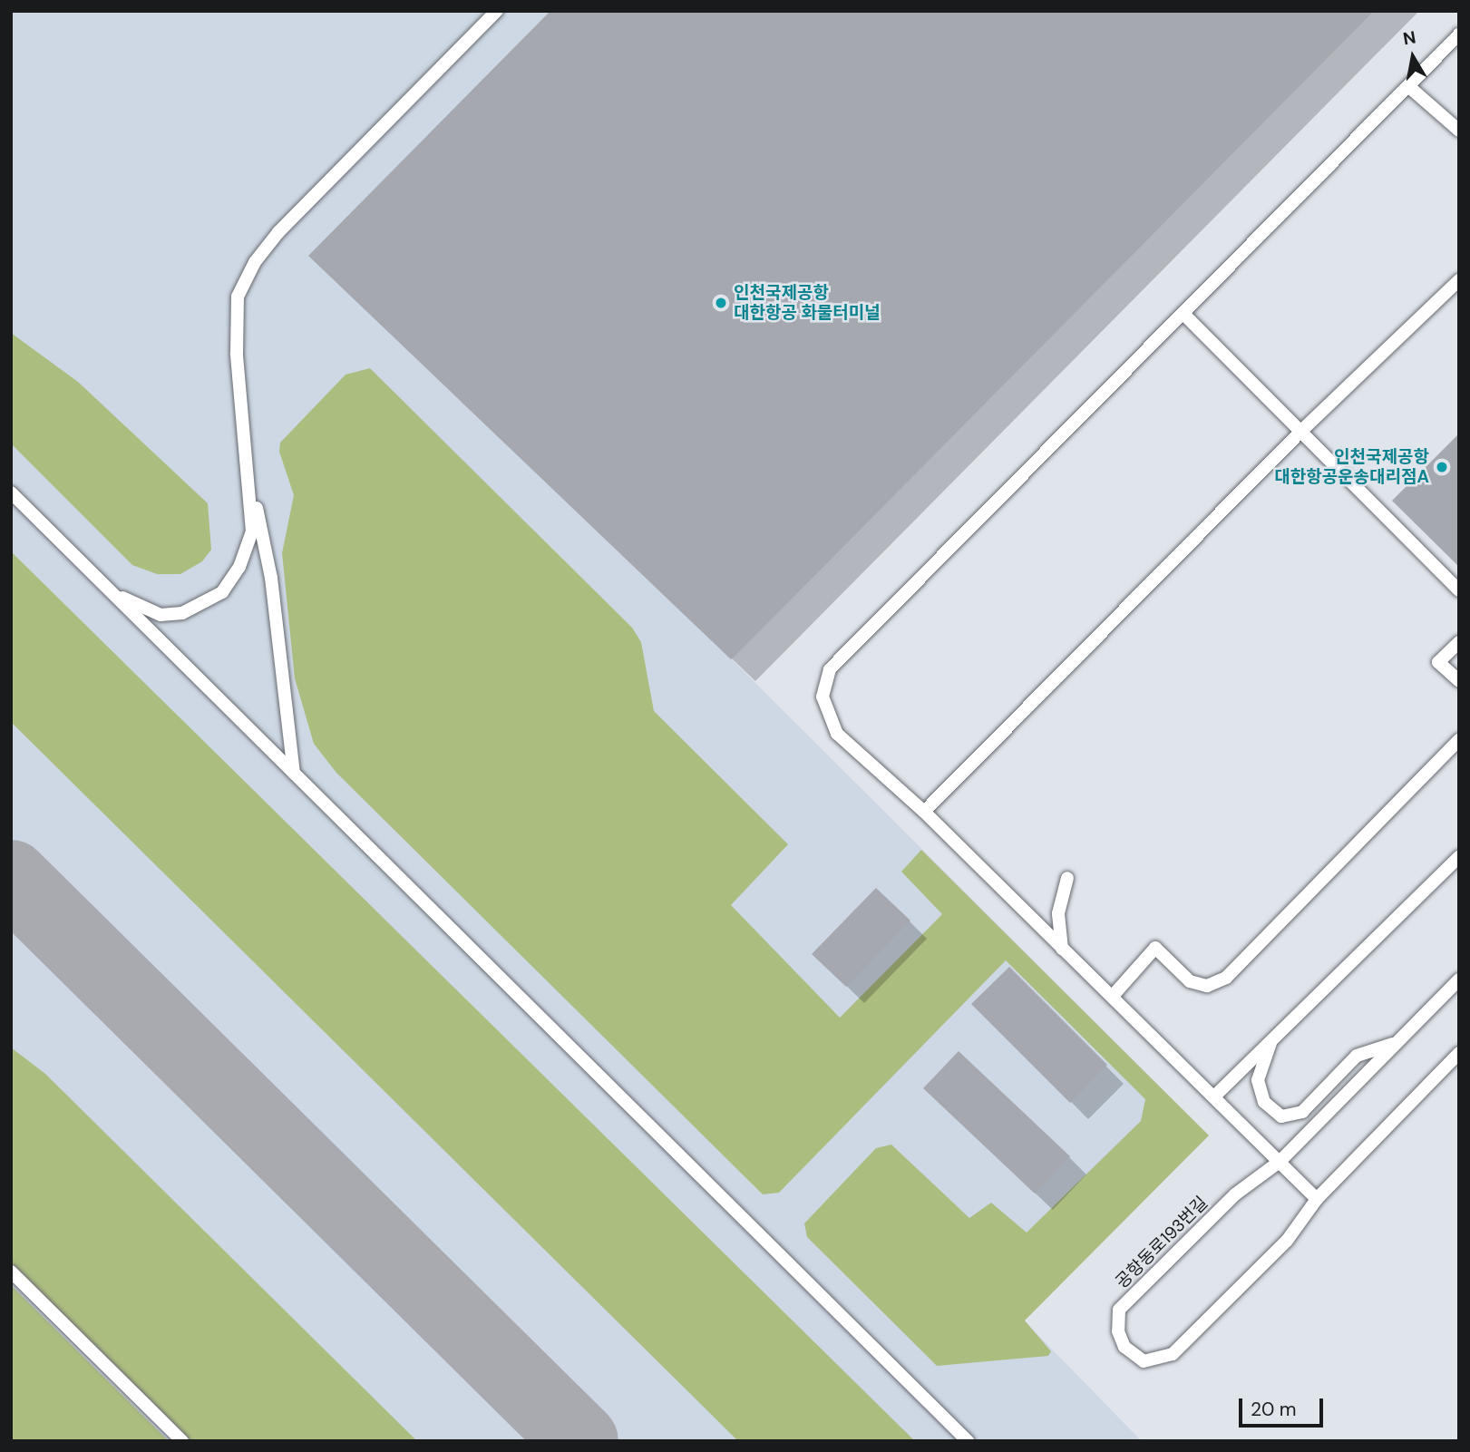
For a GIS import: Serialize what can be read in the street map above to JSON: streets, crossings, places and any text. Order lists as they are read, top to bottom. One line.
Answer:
{"streets":{"lane":["공항동로193번길"]},"places":["인천국제공항 대한항공 화물터미널","인천국제공항 대한항공운송대리점A"],"scale_bar":"20 m","north":"top"}
